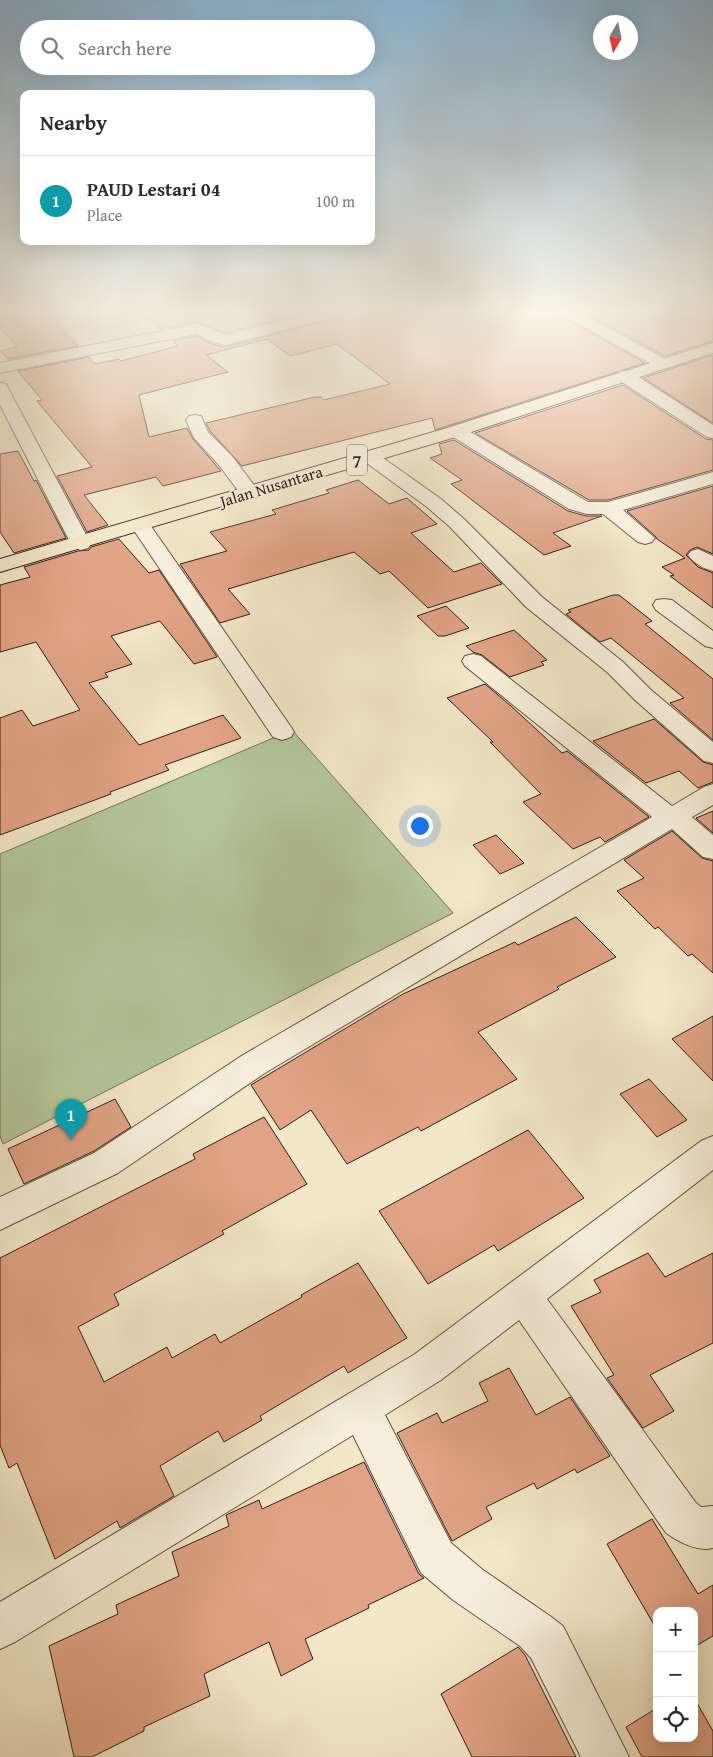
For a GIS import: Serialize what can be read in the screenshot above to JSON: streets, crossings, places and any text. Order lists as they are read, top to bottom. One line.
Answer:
{"streets":{"highway":["7","Jalan Nusantara"]},"north":"bottom","page":{"search":"Search here","heading":"Nearby","list":[{"mark":"1","name":"PAUD Lestari 04","note":"Place","value":"100 m"}],"pins":"1","map_buttons":["+","−"]}}
